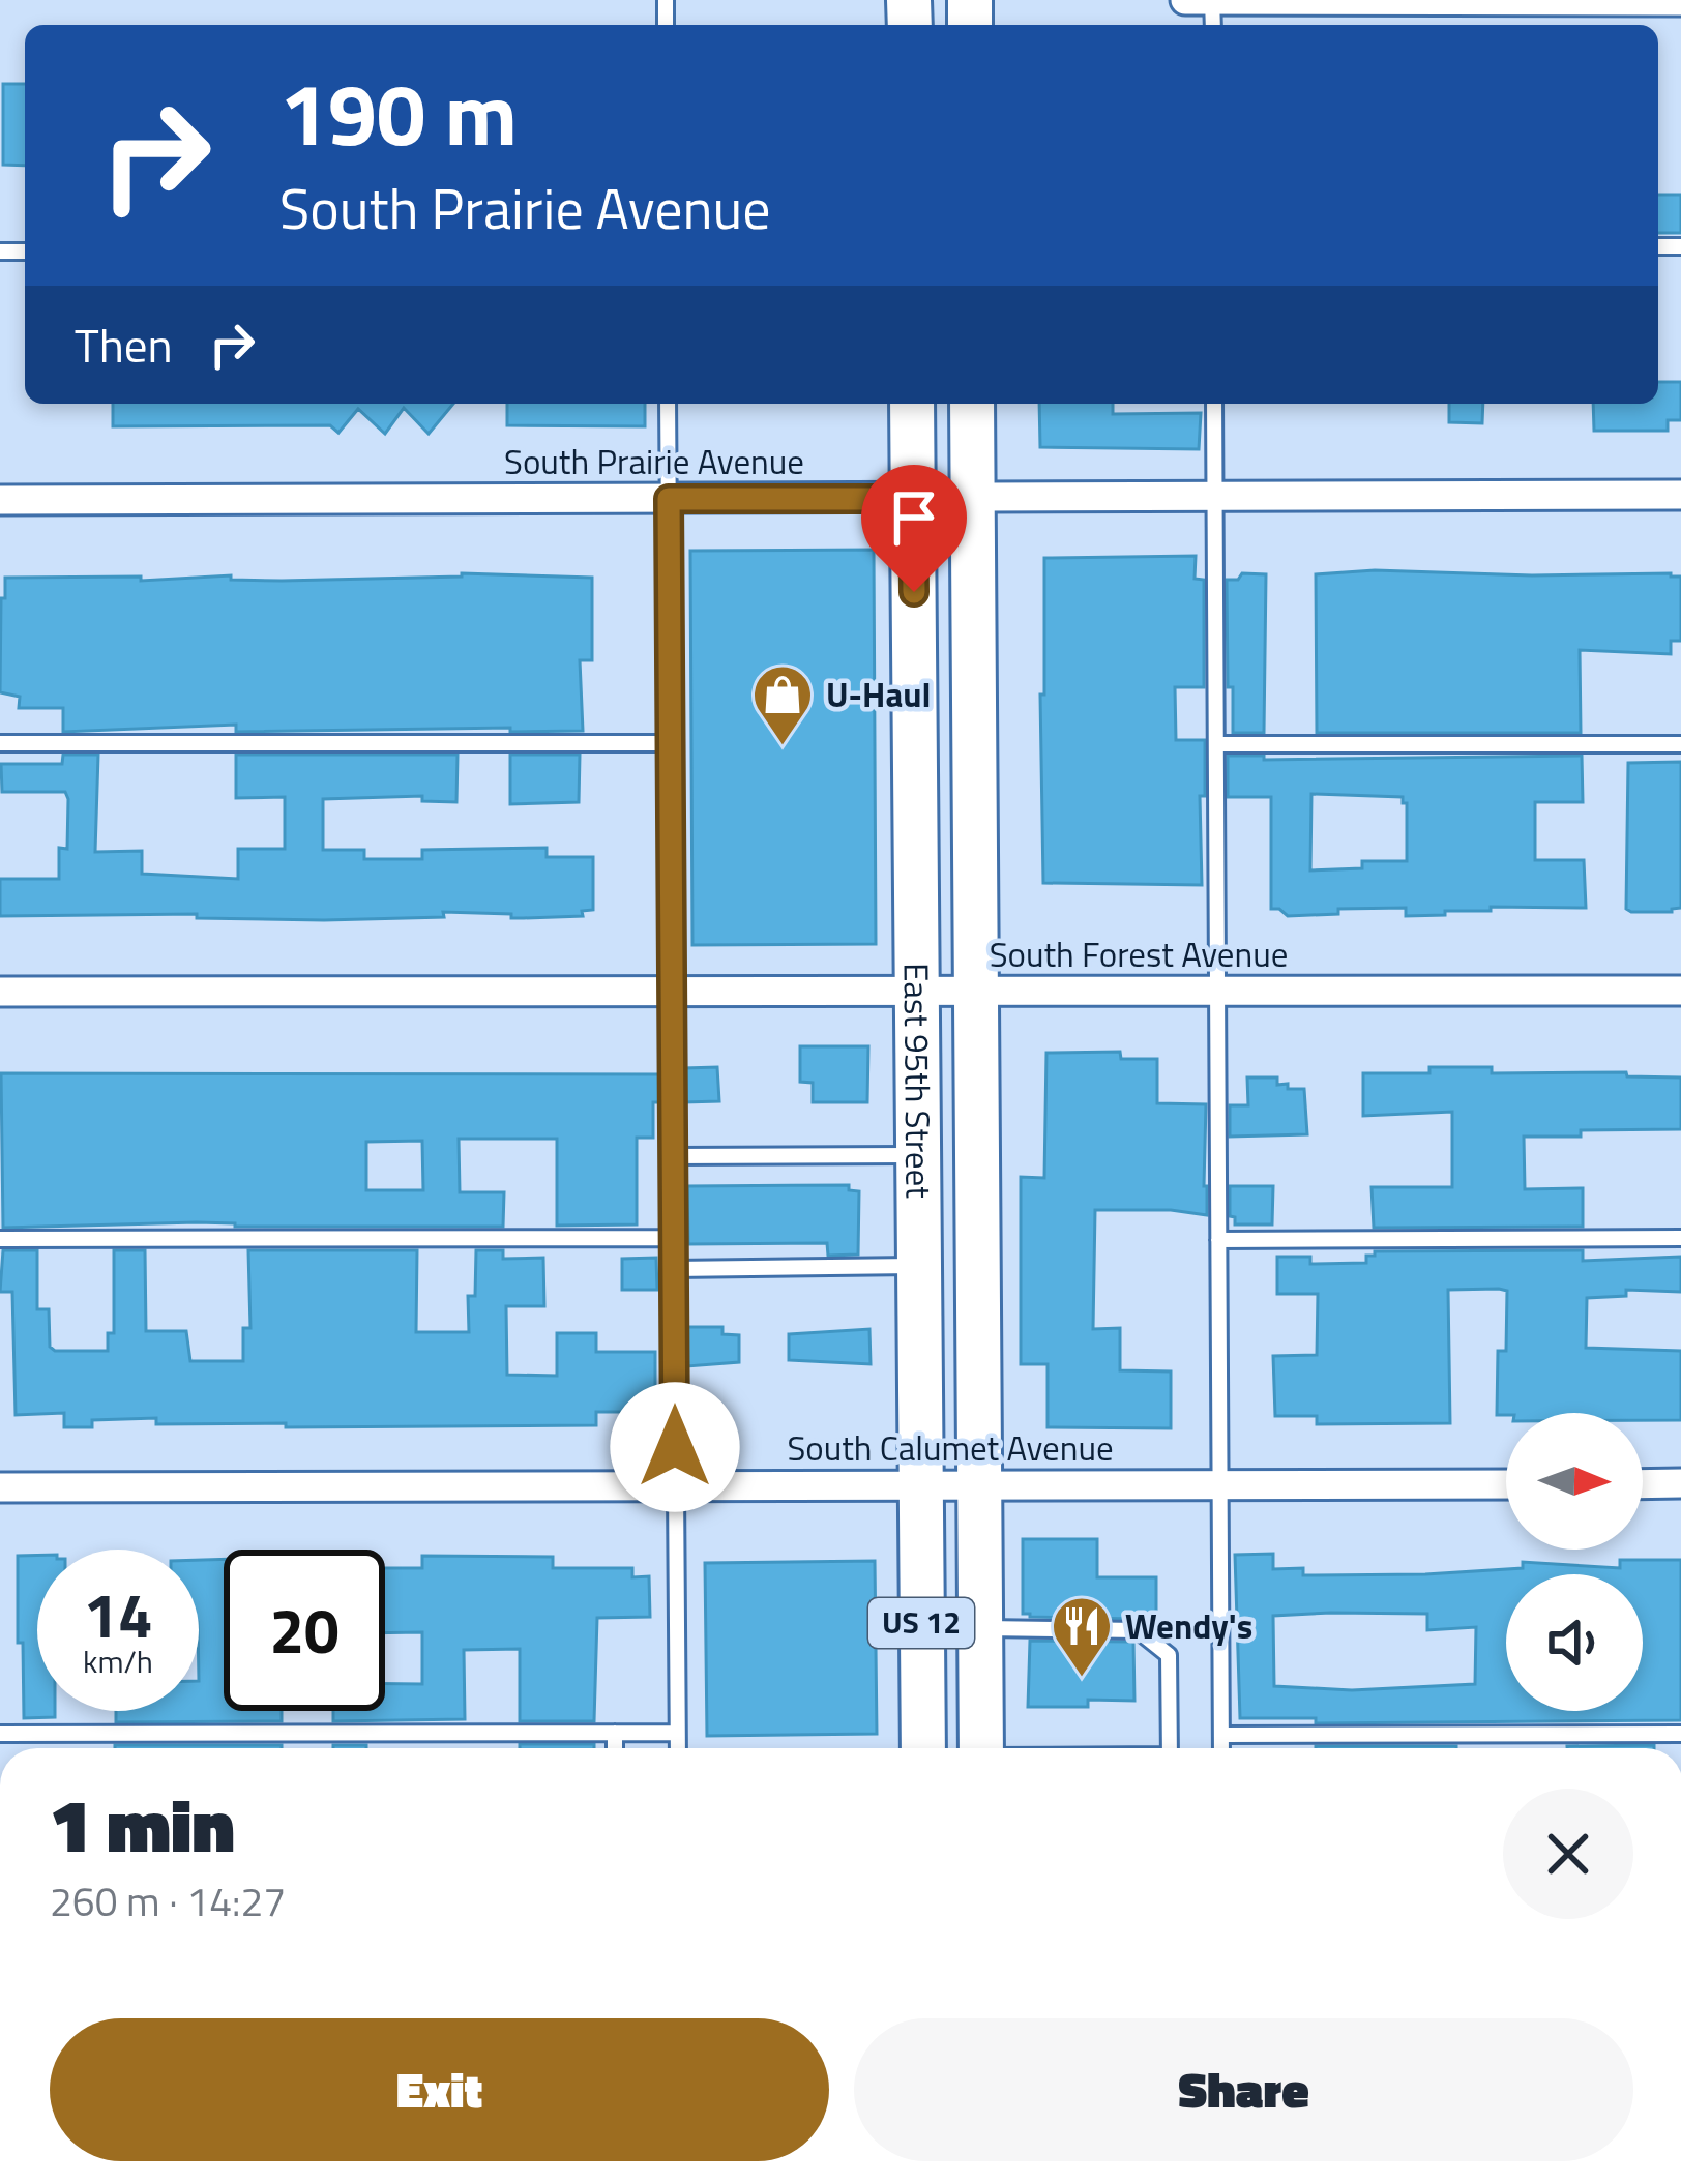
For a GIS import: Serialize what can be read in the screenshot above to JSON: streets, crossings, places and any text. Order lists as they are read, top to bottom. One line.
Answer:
{"streets":{"main road":["East 95th Street","US 12"],"street":["South Prairie Avenue","South Forest Avenue","South Calumet Avenue"]},"crossings":[["South Prairie Avenue","East 95th Street"],["South Forest Avenue","East 95th Street"],["East 95th Street","South Calumet Avenue"]],"places":{"shop":["U-Haul"],"restaurant":["Wendy's"]},"north":"right","page":{"turn":["190 m","South Prairie Avenue"],"then":"Then","speed":"14 km/h","limit":"20","heading":["1 min","260 m · 14:27"],"buttons":["Exit","Share"]}}
